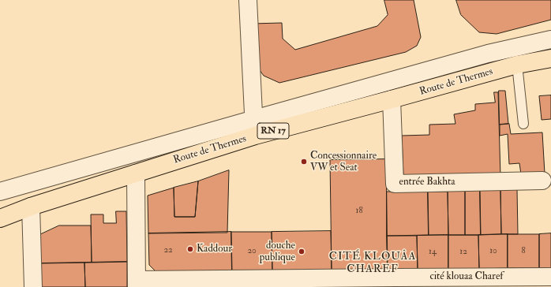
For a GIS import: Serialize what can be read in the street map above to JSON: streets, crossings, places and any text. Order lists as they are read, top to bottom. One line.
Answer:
{"streets":{"main road":["Route de Thermes","RN 17"],"street":["entrée Bakhta","cité klouaa Charef"]},"crossings":[["Route de Thermes","entrée Bakhta"]],"districts":["CITÉ KLOUÂA CHAREF"],"places":["Concessionnaire VW et Seat","Kaddour","douche publique"],"house_numbers":["18","22","20","10","8","14","12"]}
